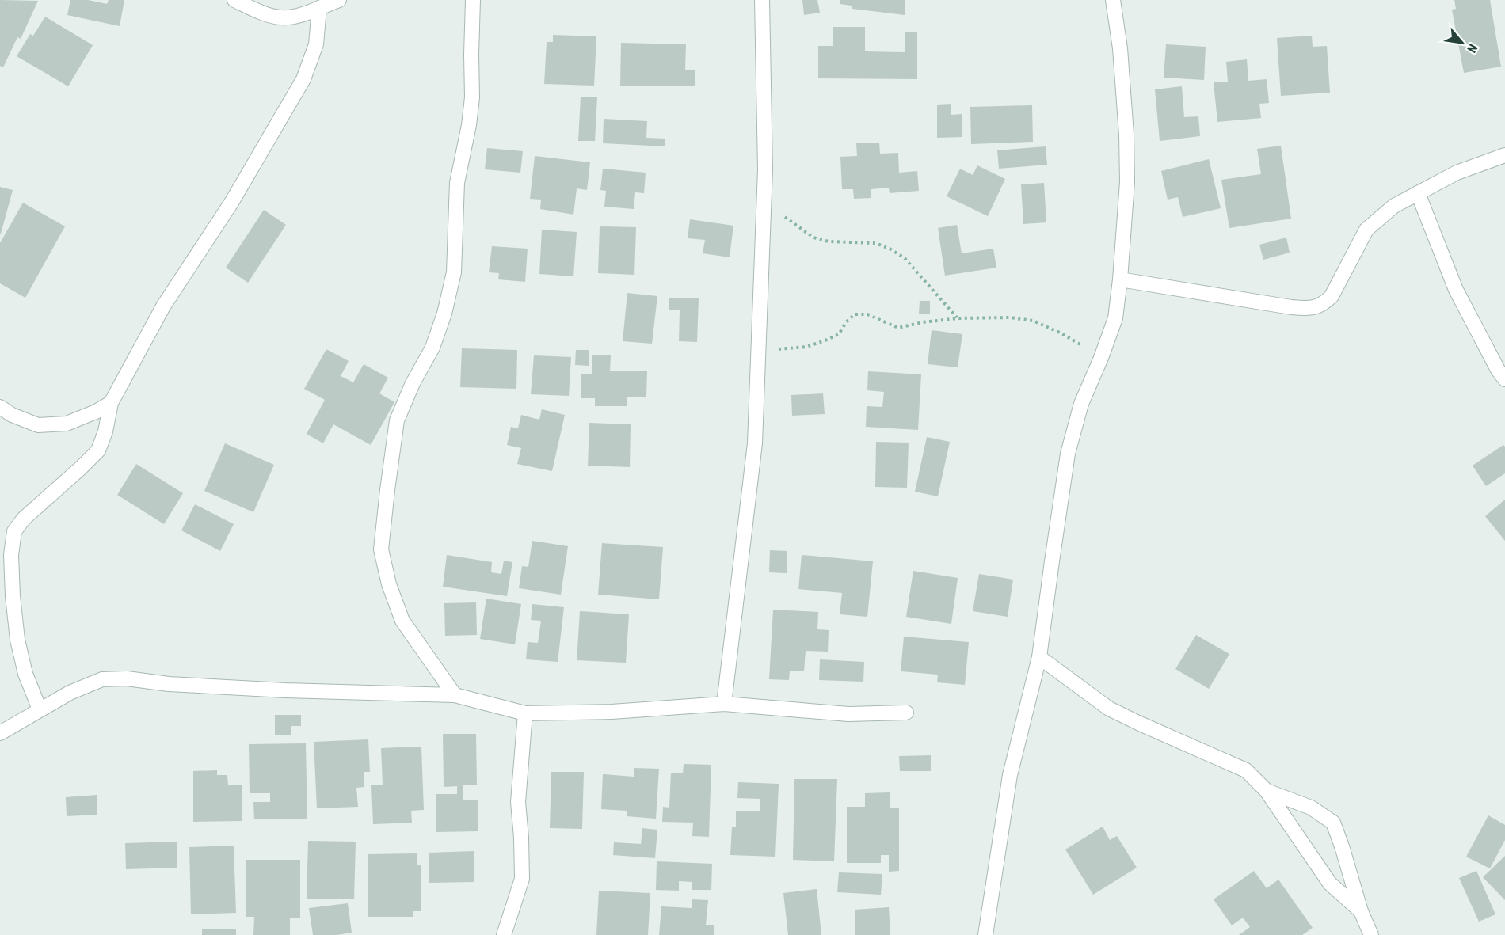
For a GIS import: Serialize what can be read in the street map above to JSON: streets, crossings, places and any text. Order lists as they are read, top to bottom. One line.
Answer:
{"north":"bottom right"}
